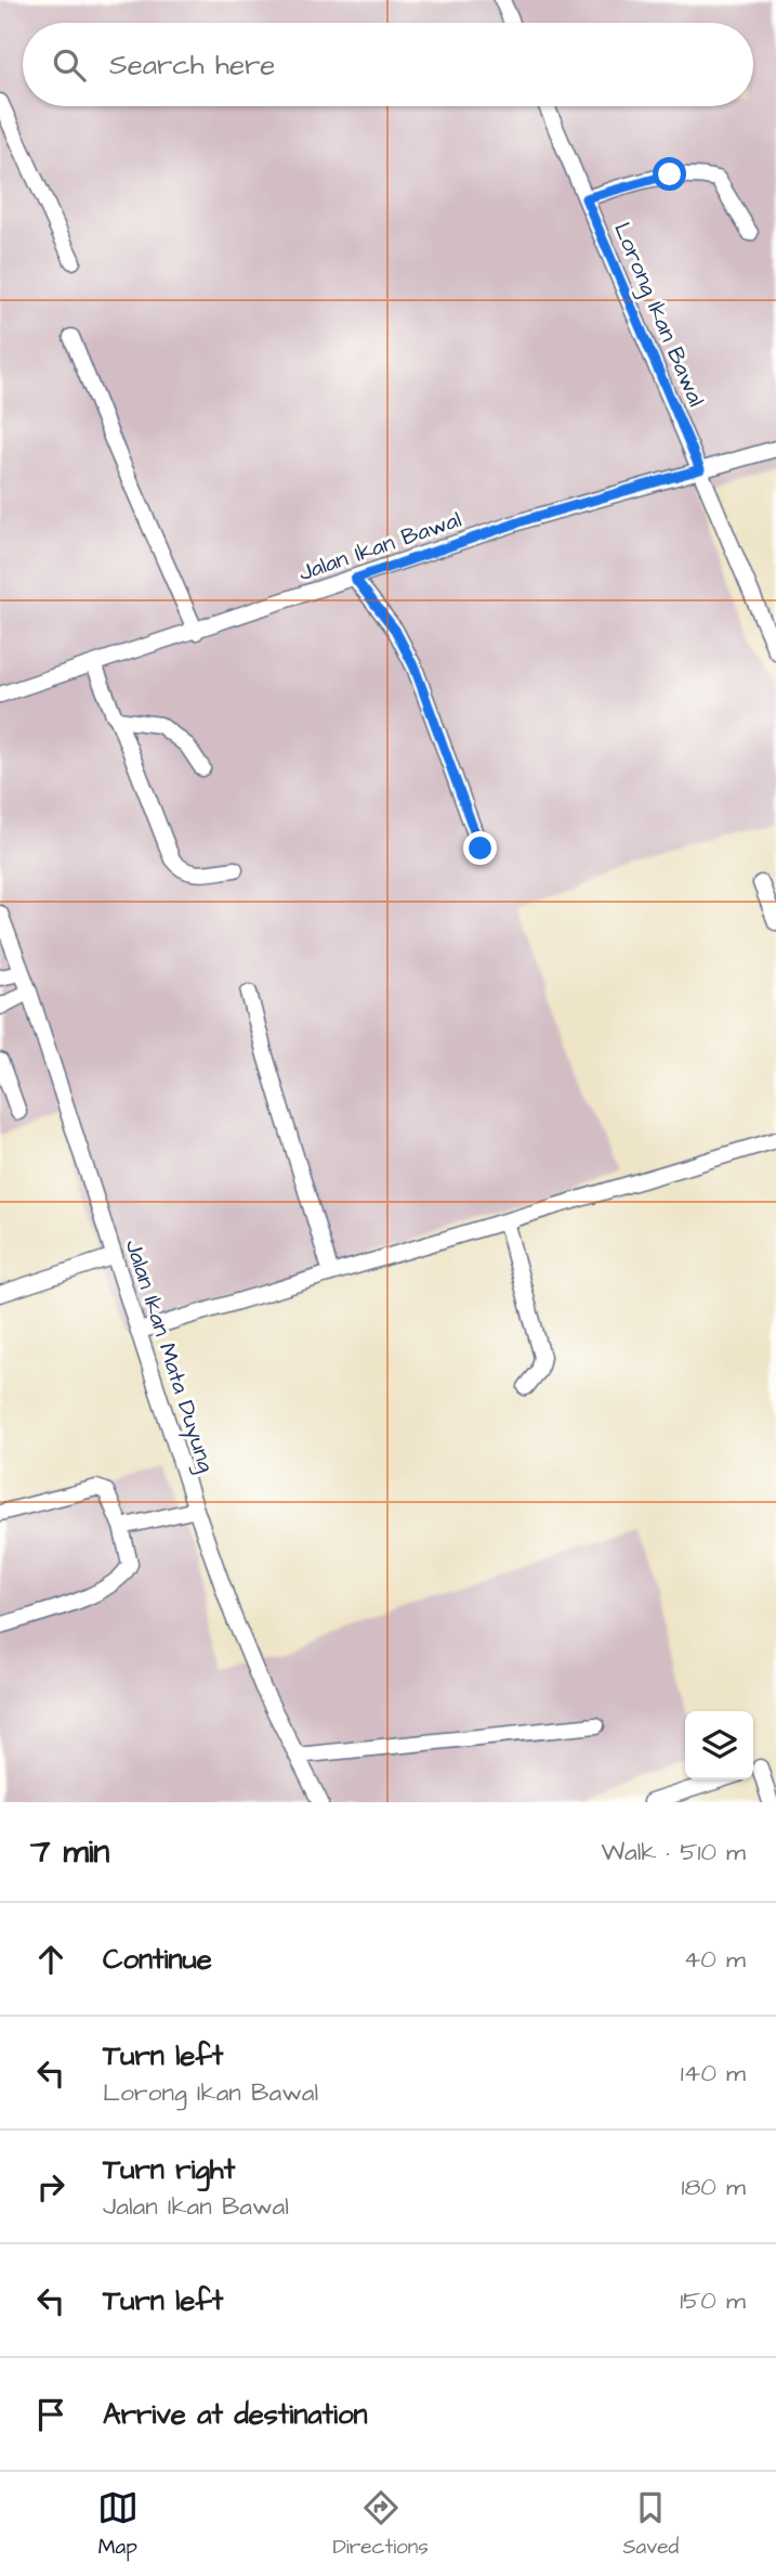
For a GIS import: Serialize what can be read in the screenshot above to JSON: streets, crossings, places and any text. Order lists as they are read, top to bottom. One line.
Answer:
{"streets":{"street":["Lorong Ikan Bawal","Jalan Ikan Bawal","Jalan Ikan Mata Duyung"]},"crossings":[["Lorong Ikan Bawal","Jalan Ikan Bawal"]],"page":{"search":"Search here","heading":["7 min","Walk · 510 m"],"list":[["Continue","40 m"],["Turn left","Lorong Ikan Bawal","140 m"],["Turn right","Jalan Ikan Bawal","180 m"],["Turn left","150 m"],"Arrive at destination"],"nav":["Map","Directions","Saved"]}}
